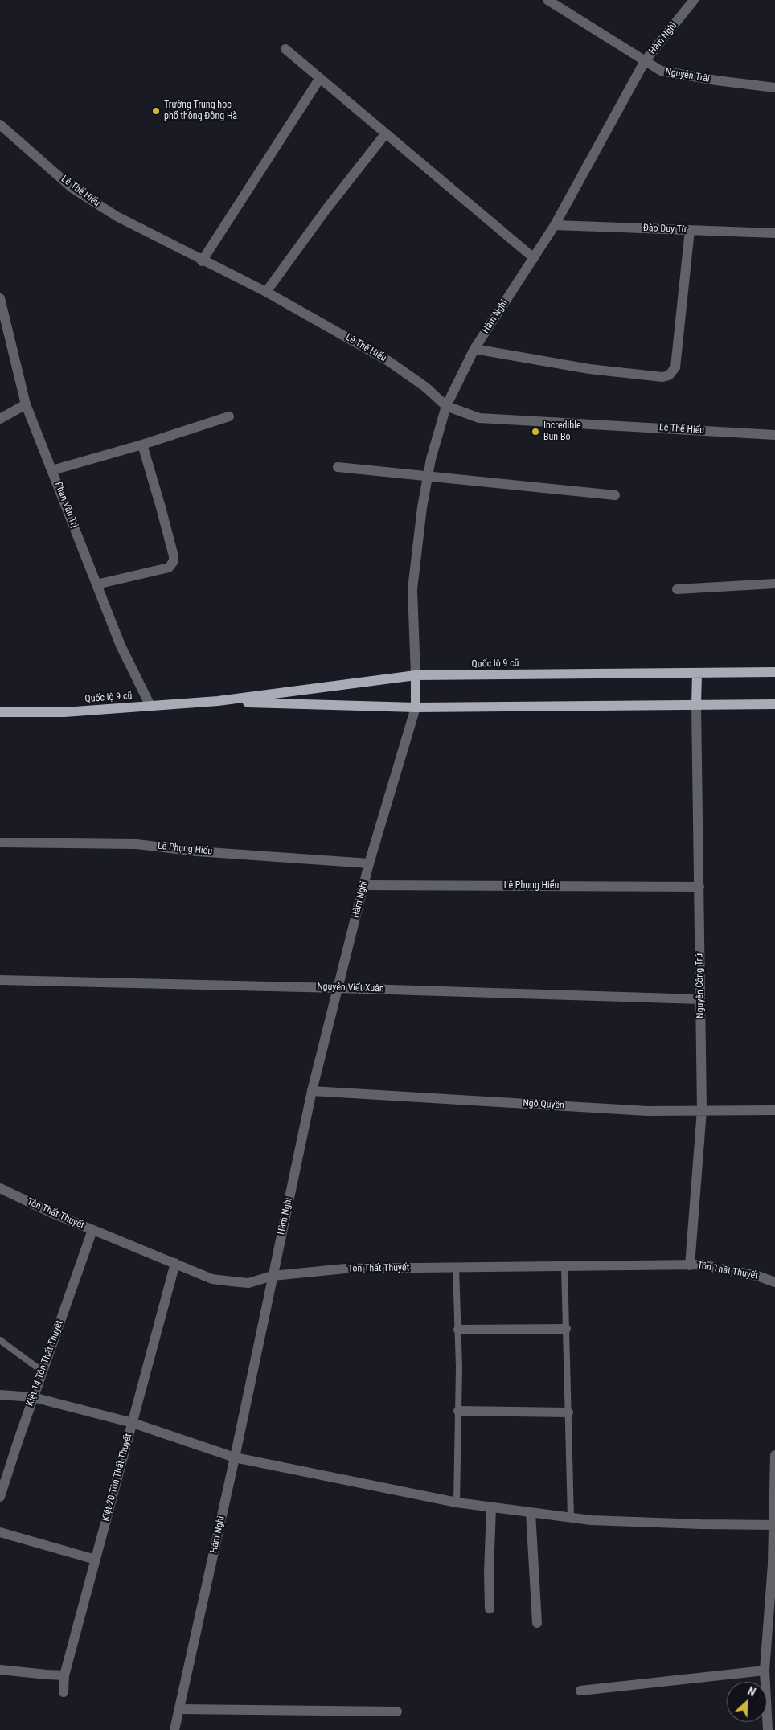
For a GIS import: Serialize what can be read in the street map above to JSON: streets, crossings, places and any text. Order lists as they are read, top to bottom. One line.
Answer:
{"streets":{"main road":["Quốc lộ 9 cũ"],"street":["Hàm Nghi","Nguyễn Trãi","Lê Thế Hiếu","Đào Duy Từ","Phan Văn Trị","Lê Phụng Hiểu","Nguyễn Công Trứ","Nguyễn Viết Xuân","Ngô Quyền","Tôn Thất Thuyết","Kiệt 14 Tôn Thất Thuyết","Kiệt 20 Tôn Thất Thuyết"]},"crossings":[["Hàm Nghi","Nguyễn Trãi"],["Hàm Nghi","Lê Thế Hiếu"],["Hàm Nghi","Đào Duy Từ"],["Hàm Nghi","Quốc lộ 9 cũ"],["Hàm Nghi","Lê Phụng Hiểu"],["Hàm Nghi","Nguyễn Viết Xuân"],["Hàm Nghi","Ngô Quyền"],["Hàm Nghi","Tôn Thất Thuyết"],["Phan Văn Trị","Quốc lộ 9 cũ"],["Quốc lộ 9 cũ","Nguyễn Công Trứ"],["Lê Phụng Hiểu","Nguyễn Công Trứ"],["Nguyễn Công Trứ","Nguyễn Viết Xuân"],["Nguyễn Công Trứ","Ngô Quyền"],["Nguyễn Công Trứ","Tôn Thất Thuyết"],["Tôn Thất Thuyết","Kiệt 14 Tôn Thất Thuyết"],["Tôn Thất Thuyết","Kiệt 20 Tôn Thất Thuyết"]],"places":["Trường Trung học phổ thông Đông Hà","Incredible Bun Bo"],"north":"top right"}
